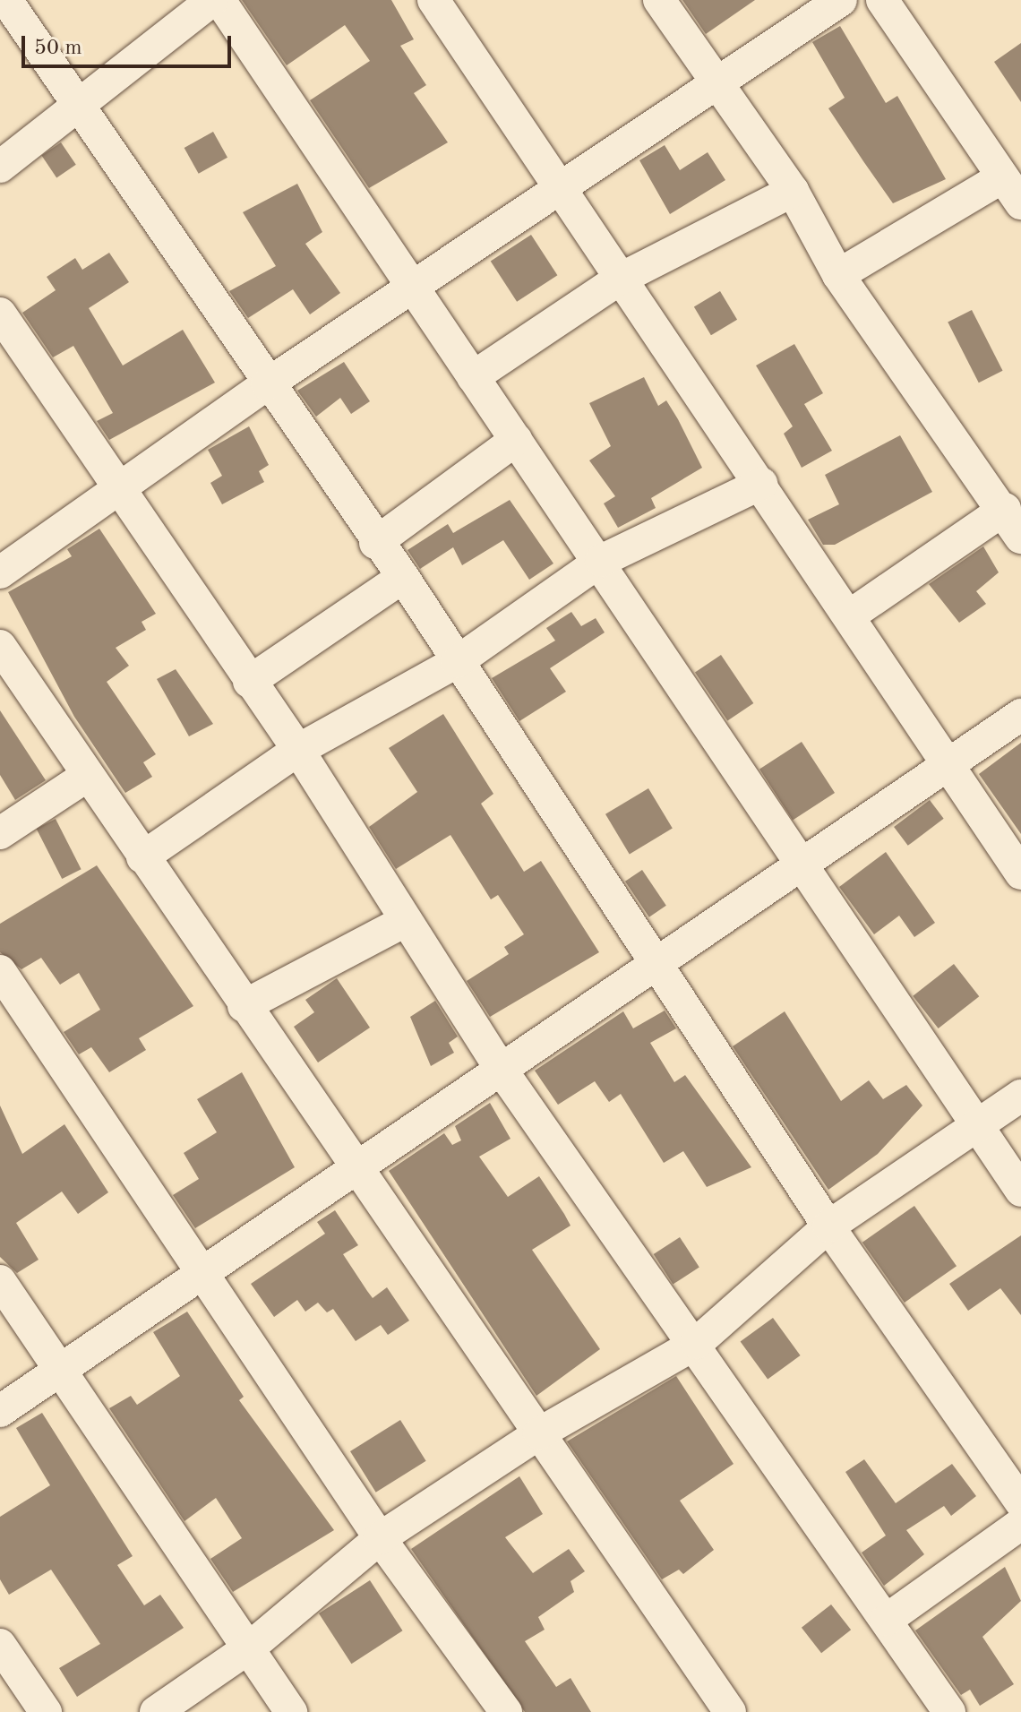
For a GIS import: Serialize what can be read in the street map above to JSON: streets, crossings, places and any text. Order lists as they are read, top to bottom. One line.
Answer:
{"scale_bar":"50 m"}
